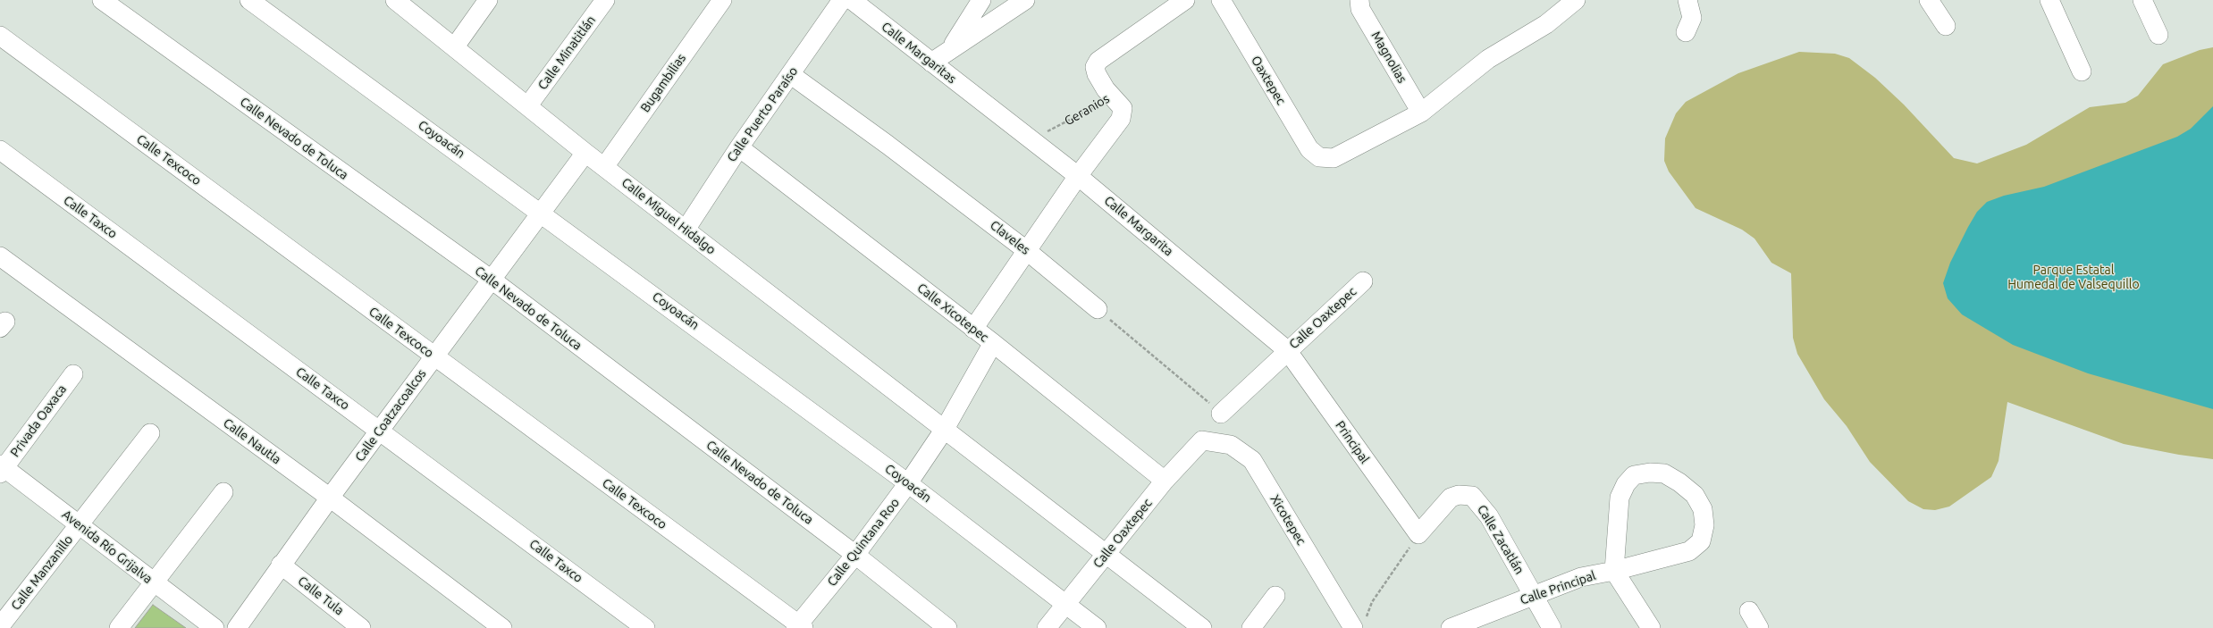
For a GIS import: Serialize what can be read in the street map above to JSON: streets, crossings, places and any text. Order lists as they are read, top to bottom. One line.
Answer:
{"streets":{"street":["Calle Minatitlán","Calle Margaritas","Magnolias","Oaxtepec","Bugambilias","Geranios","Calle Puerto Paraíso","Calle Nevado de Toluca","Coyoacán","Calle Texcoco","Calle Miguel Hidalgo","Calle Taxco","Calle Margarita","Claveles","Calle Xicotepec","Calle Oaxtepec","Calle Coatzacoalcos","Privada Oaxaca","Calle Nautla","Principal","Xicotepec","Calle Zacatlán","Calle Quintana Roo","Avenida Río Grijalva","Calle Manzanillo","Calle Principal","Calle Tula"]},"crossings":[["Calle Minatitlán","Calle Miguel Hidalgo"],["Calle Margaritas","Calle Margarita"],["Magnolias","Oaxtepec"],["Bugambilias","Calle Miguel Hidalgo"],["Geranios","Calle Margarita"],["Calle Puerto Paraíso","Calle Miguel Hidalgo"],["Calle Puerto Paraíso","Claveles"],["Calle Puerto Paraíso","Calle Xicotepec"],["Calle Nevado de Toluca","Calle Coatzacoalcos"],["Calle Nevado de Toluca","Calle Quintana Roo"],["Coyoacán","Calle Oaxtepec"],["Coyoacán","Calle Coatzacoalcos"],["Coyoacán","Calle Quintana Roo"],["Calle Texcoco","Calle Coatzacoalcos"],["Calle Texcoco","Calle Quintana Roo"],["Calle Miguel Hidalgo","Calle Oaxtepec"],["Calle Miguel Hidalgo","Calle Coatzacoalcos"],["Calle Miguel Hidalgo","Calle Quintana Roo"],["Calle Taxco","Calle Coatzacoalcos"],["Calle Margarita","Calle Oaxtepec"],["Calle Margarita","Principal"],["Calle Xicotepec","Calle Oaxtepec"],["Calle Xicotepec","Calle Quintana Roo"],["Calle Oaxtepec","Principal"],["Calle Oaxtepec","Xicotepec"],["Calle Coatzacoalcos","Calle Nautla"],["Calle Coatzacoalcos","Calle Tula"],["Privada Oaxaca","Avenida Río Grijalva"],["Principal","Calle Zacatlán"],["Calle Zacatlán","Calle Principal"],["Avenida Río Grijalva","Calle Manzanillo"]],"parks":["Parque Estatal Humedal de Valsequillo"]}
